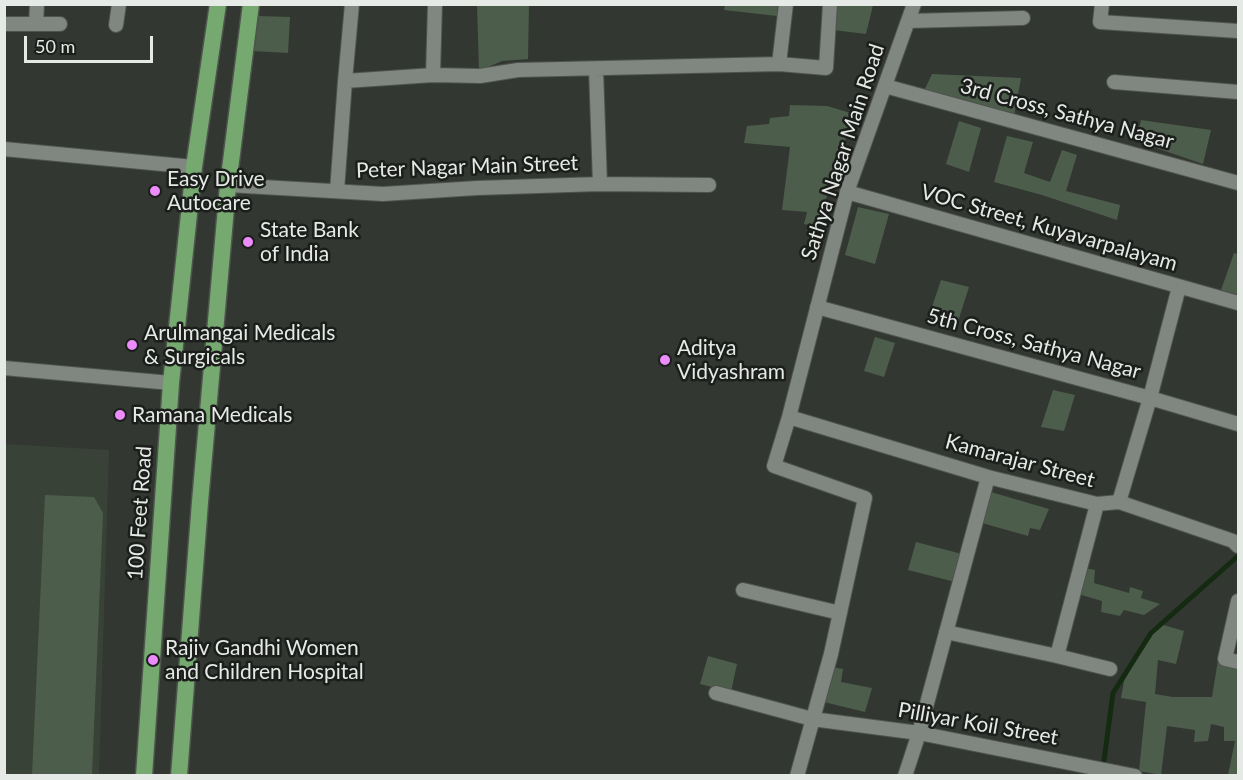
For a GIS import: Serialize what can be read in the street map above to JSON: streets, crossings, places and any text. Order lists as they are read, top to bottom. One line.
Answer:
{"streets":{"highway":["100 Feet Road"],"street":["3rd Cross, Sathya Nagar","Sathya Nagar Main Road","Peter Nagar Main Street","VOC Street, Kuyavarpalayam","5th Cross, Sathya Nagar","Kamarajar Street","Pilliyar Koil Street"]},"crossings":[["3rd Cross, Sathya Nagar","Sathya Nagar Main Road"],["Sathya Nagar Main Road","VOC Street, Kuyavarpalayam"],["Sathya Nagar Main Road","5th Cross, Sathya Nagar"],["Sathya Nagar Main Road","Kamarajar Street"],["Sathya Nagar Main Road","Pilliyar Koil Street"]],"places":["Easy Drive Autocare","State Bank of India","Arulmangai Medicals & Surgicals","Aditya Vidyashram","Ramana Medicals","Rajiv Gandhi Women and Children Hospital"],"scale_bar":"50 m"}
